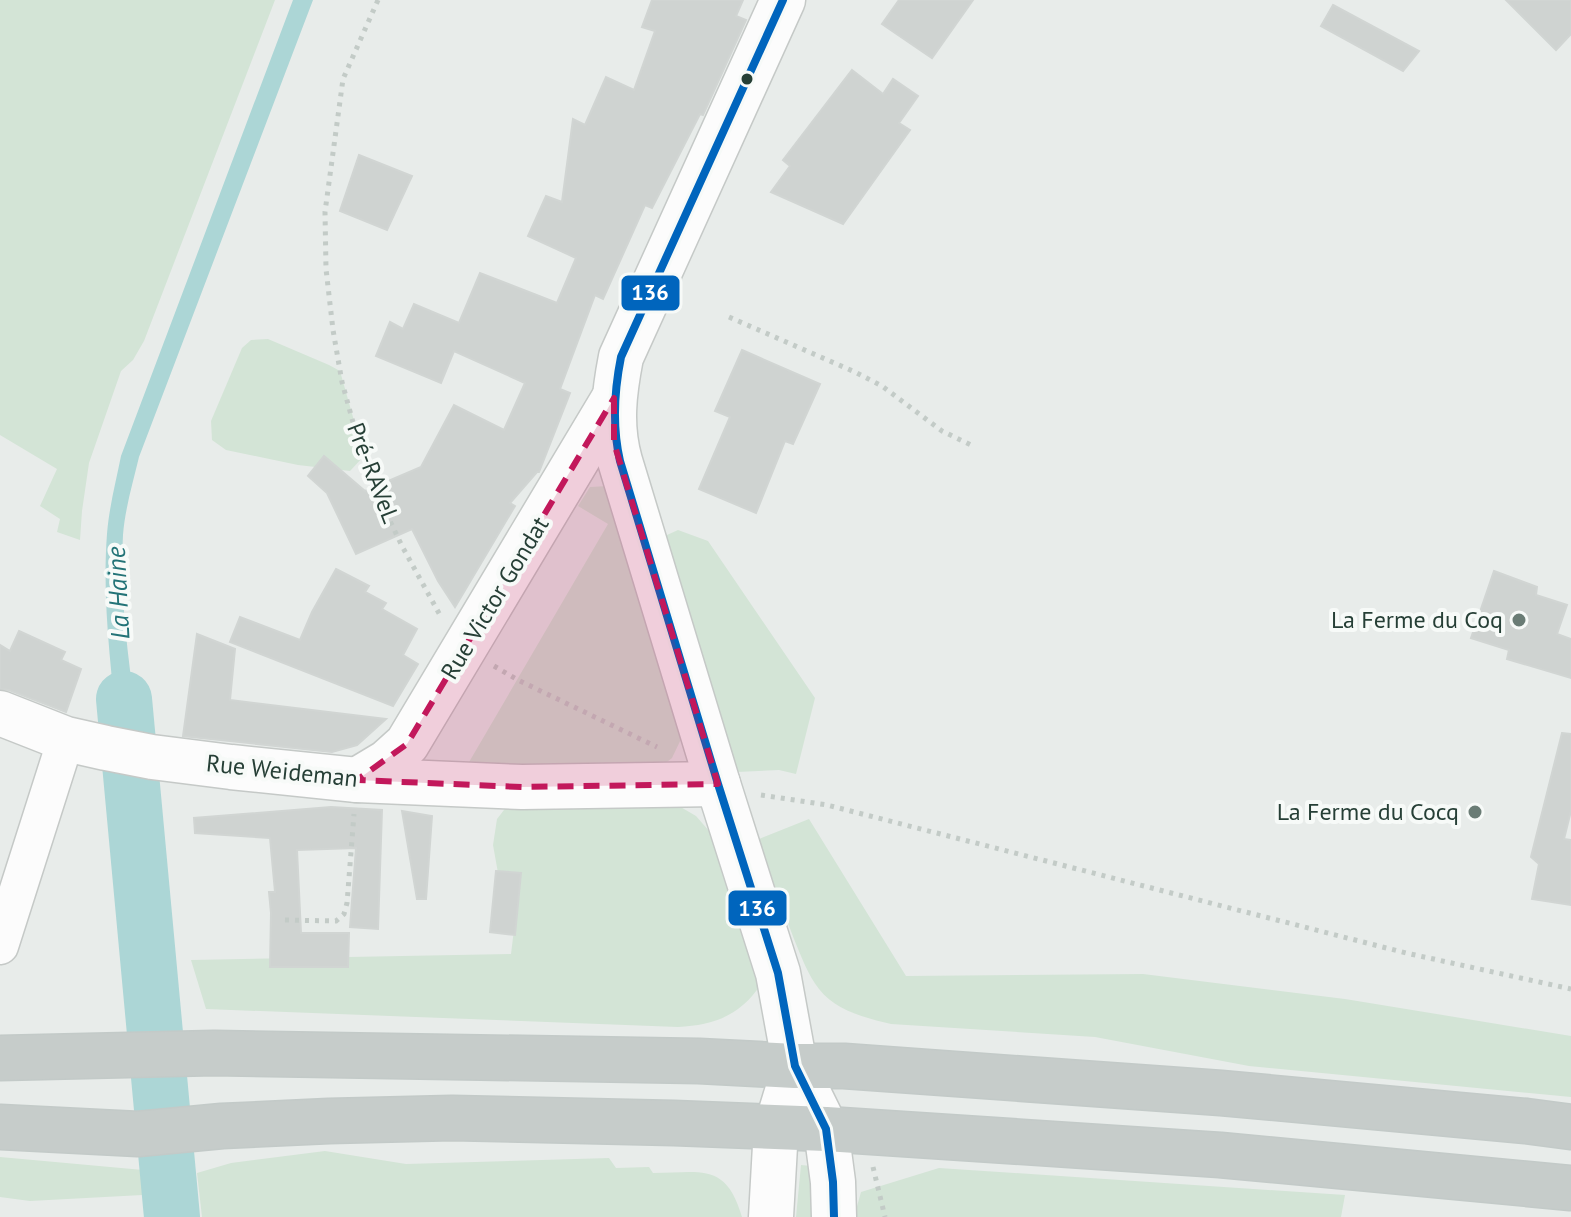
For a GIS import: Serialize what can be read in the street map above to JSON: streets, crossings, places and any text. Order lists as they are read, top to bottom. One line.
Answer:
{"streets":{"street":["Rue Victor Gondat","Rue Weideman"],"path":["Pré-RAVeL"]},"crossings":[["Pré-RAVeL","Rue Victor Gondat"],["Rue Victor Gondat","Rue Weideman"]],"water":["La Haine"],"places":["La Ferme du Coq","La Ferme du Cocq"],"lines":["transit line 136"]}
